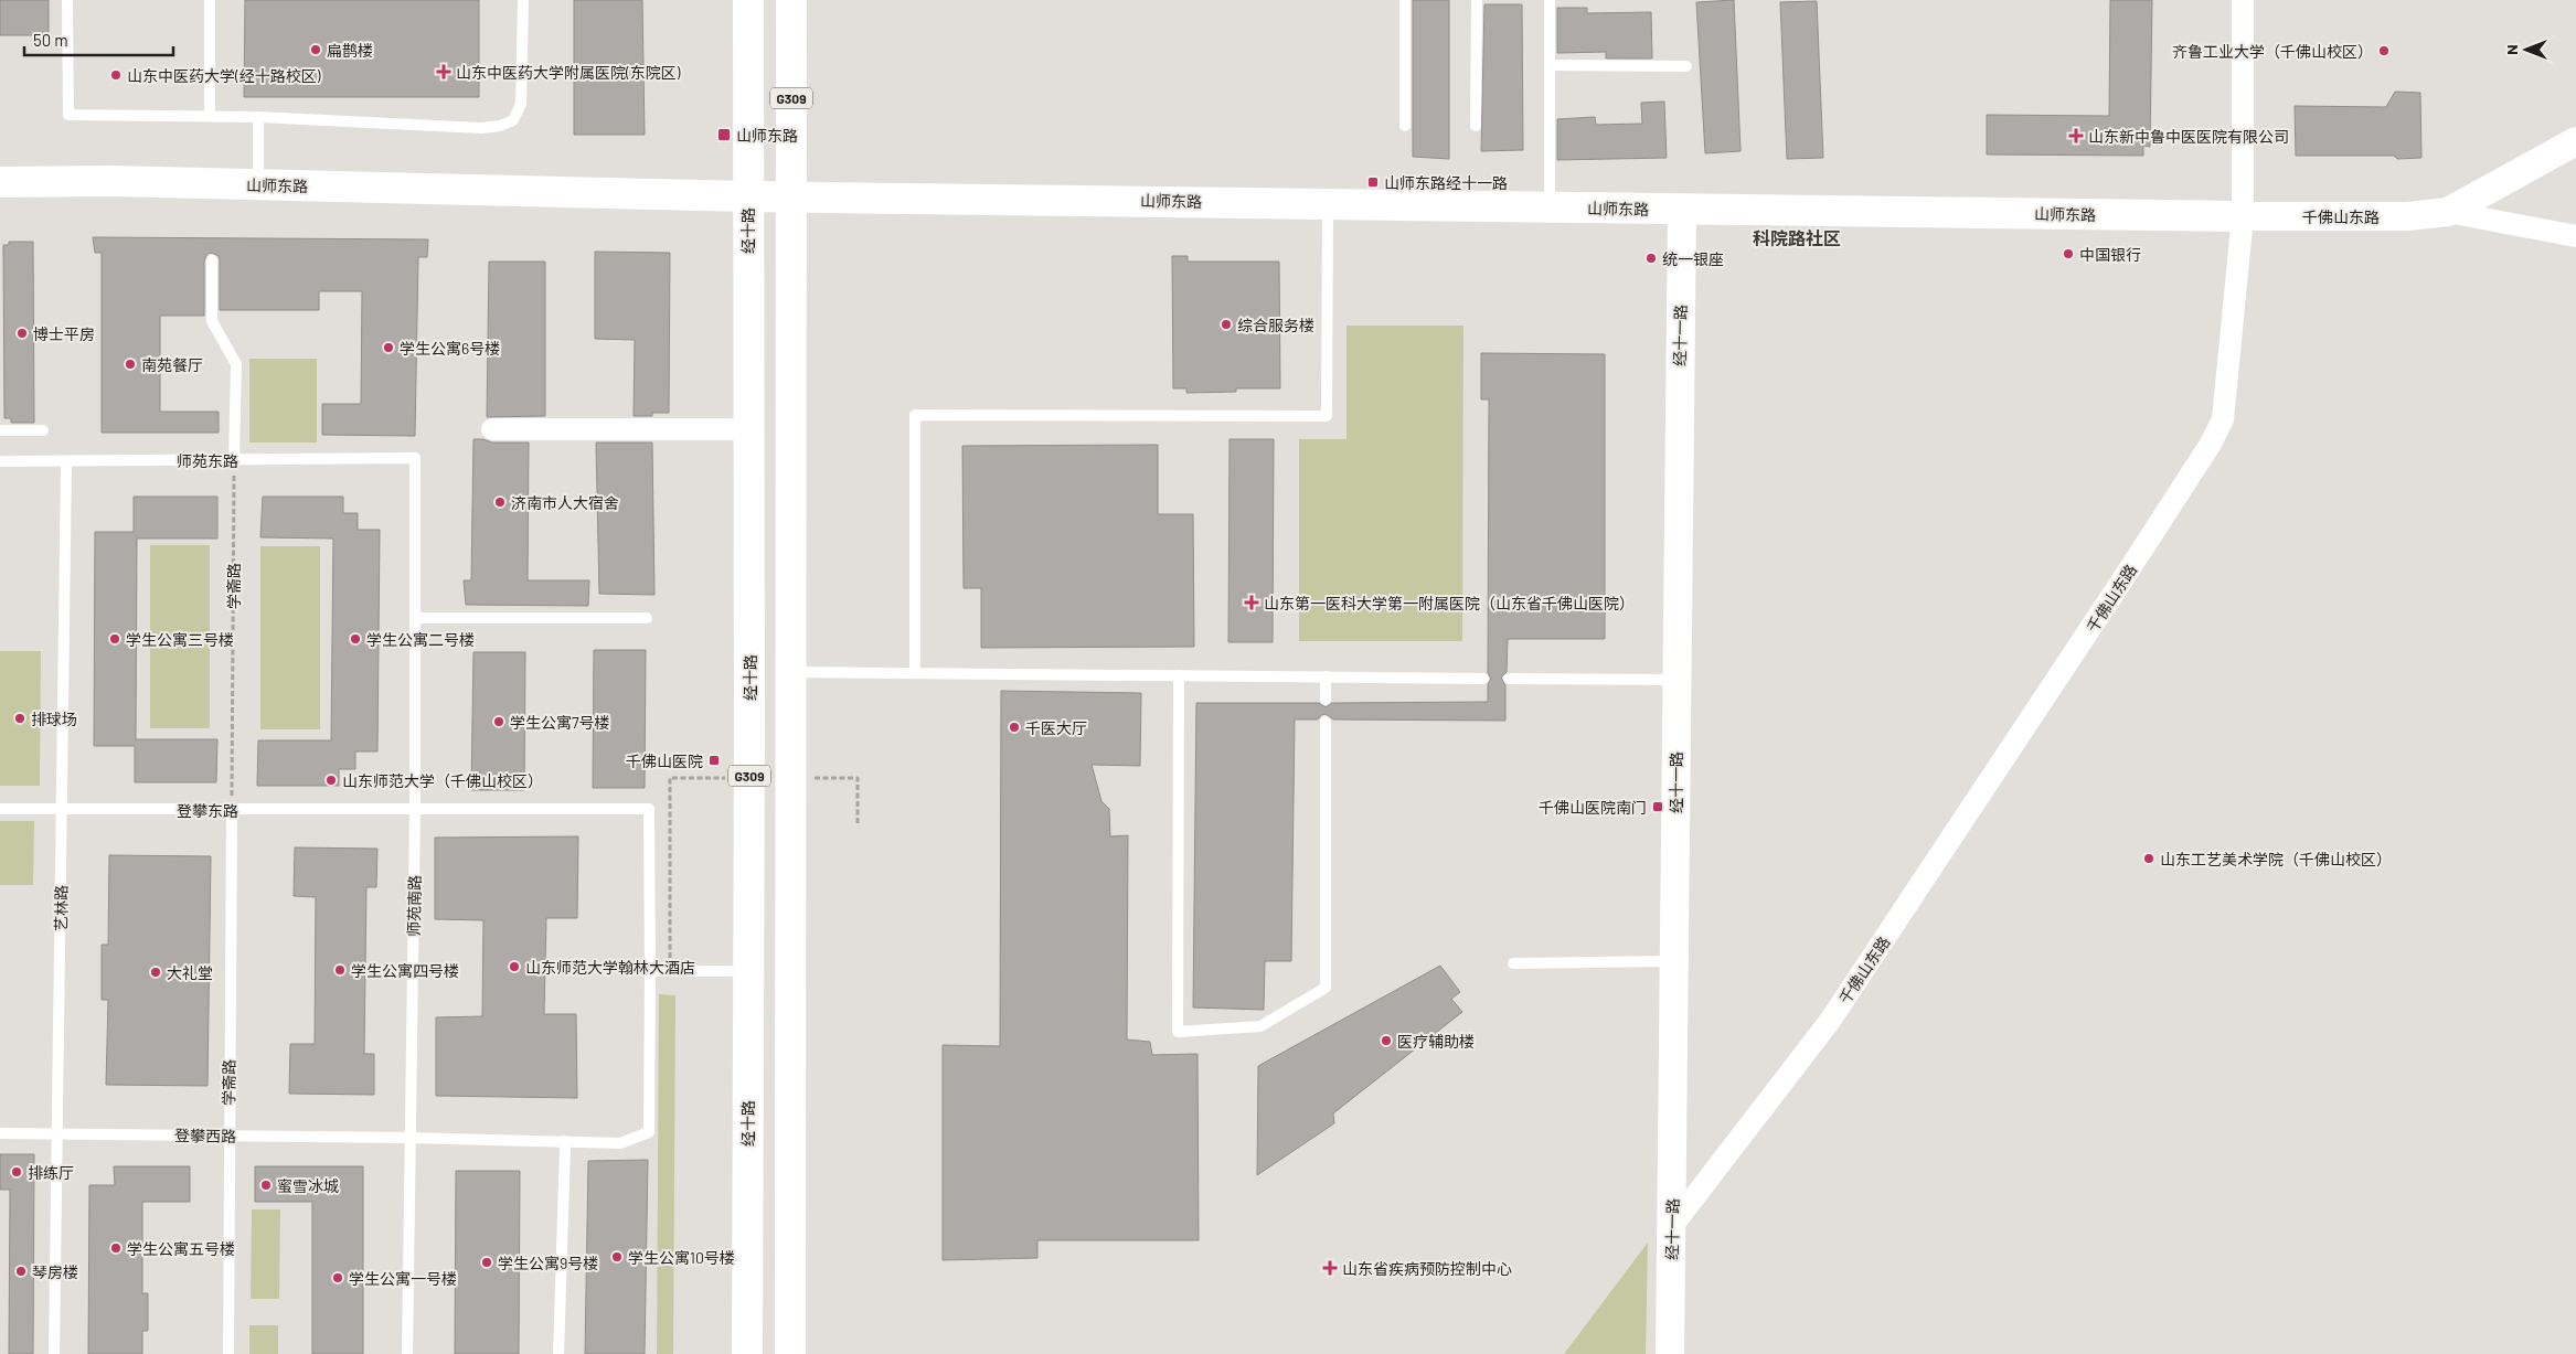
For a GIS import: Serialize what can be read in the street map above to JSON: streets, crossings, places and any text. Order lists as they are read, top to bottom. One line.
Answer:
{"streets":{"main road":["G309","山师东路","经十路"],"street":["千佛山东路","经十一路"],"lane":["师苑东路","学斋路","登攀东路","师苑南路","艺林路","登攀西路"]},"crossings":[["G309","山师东路"],["山师东路","千佛山东路"],["山师东路","经十路"],["山师东路","经十一路"],["千佛山东路","经十一路"],["师苑东路","学斋路"],["师苑东路","师苑南路"],["师苑东路","艺林路"],["学斋路","登攀东路"],["学斋路","登攀西路"],["登攀东路","师苑南路"],["登攀东路","艺林路"],["登攀东路","登攀西路"],["师苑南路","登攀西路"],["艺林路","登攀西路"]],"districts":["科院路社区"],"places":{"other":["扁鹊楼","齐鲁工业大学（千佛山校区）","山东中医药大学(经十路校区)","中国银行","统一银座","综合服务楼","博士平房","学生公寓6号楼","南苑餐厅","济南市人大宿舍","学生公寓三号楼","学生公寓二号楼","排球场","学生公寓7号楼","千医大厅","山东师范大学（千佛山校区）","山东工艺美术学院（千佛山校区）","山东师范大学翰林大酒店","学生公寓四号楼","大礼堂","医疗辅助楼","排练厅","蜜雪冰城","学生公寓五号楼","学生公寓10号楼","学生公寓9号楼","琴房楼","学生公寓一号楼"],"health":["山东中医药大学附属医院(东院区)","山东新中鲁中医医院有限公司","山东第一医科大学第一附属医院（山东省千佛山医院）","山东省疾病预防控制中心"],"transit":["山师东路","山师东路经十一路","千佛山医院","千佛山医院南门"]},"scale_bar":"50 m","north":"left"}
